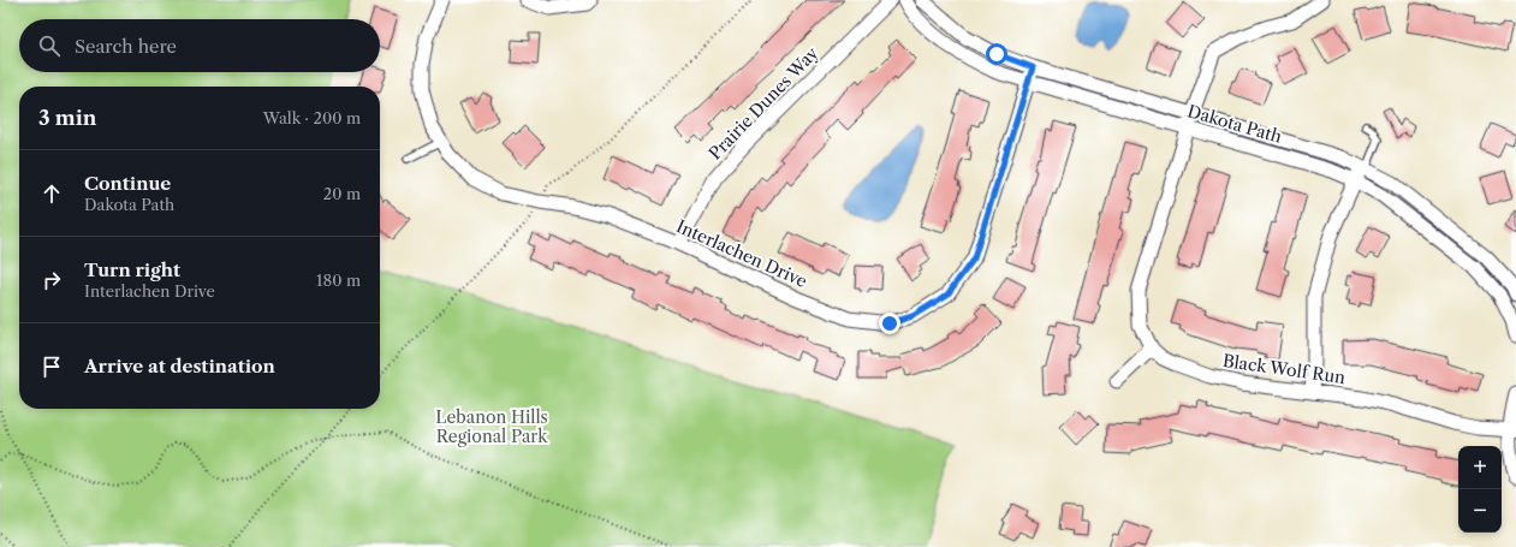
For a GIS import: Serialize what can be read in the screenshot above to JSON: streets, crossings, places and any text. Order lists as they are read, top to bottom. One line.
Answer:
{"streets":{"street":["Prairie Dunes Way","Dakota Path","Interlachen Drive","Black Wolf Run"]},"crossings":[["Prairie Dunes Way","Interlachen Drive"],["Dakota Path","Interlachen Drive"],["Dakota Path","Black Wolf Run"]],"parks":["Lebanon Hills Regional Park"],"page":{"search":"Search here","heading":["3 min","Walk · 200 m"],"list":[["Continue","Dakota Path","20 m"],["Turn right","Interlachen Drive","180 m"],"Arrive at destination"],"map_buttons":["+","−"]}}
